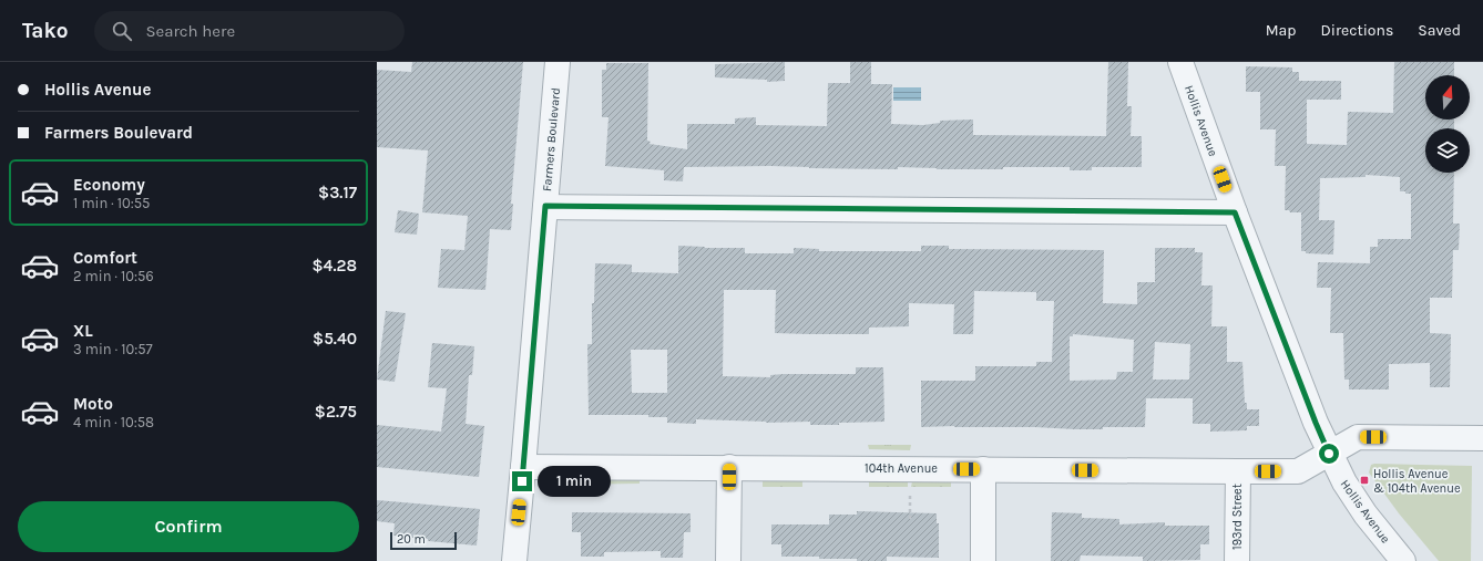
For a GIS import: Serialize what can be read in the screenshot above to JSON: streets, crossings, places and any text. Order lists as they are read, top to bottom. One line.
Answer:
{"streets":{"street":["Hollis Avenue","Farmers Boulevard","104th Avenue","193rd Street"]},"crossings":[["Hollis Avenue","104th Avenue"],["Farmers Boulevard","104th Avenue"],["104th Avenue","193rd Street"]],"places":{"transit":["Hollis Avenue & 104th Avenue"]},"scale_bar":"20 m","north":"top","page":{"header":"Tako","search":"Search here","nav":["Map","Directions","Saved"],"banner":["Hollis Avenue","Farmers Boulevard"],"list":[{"name":"Economy","note":"1 min · 10:55","value":"$3.17"},{"name":"Comfort","note":"2 min · 10:56","value":"$4.28"},{"name":"XL","note":"3 min · 10:57","value":"$5.40"},{"name":"Moto","note":"4 min · 10:58","value":"$2.75"}],"bubble":"1 min","buttons":"Confirm","scale":"20 m"}}
